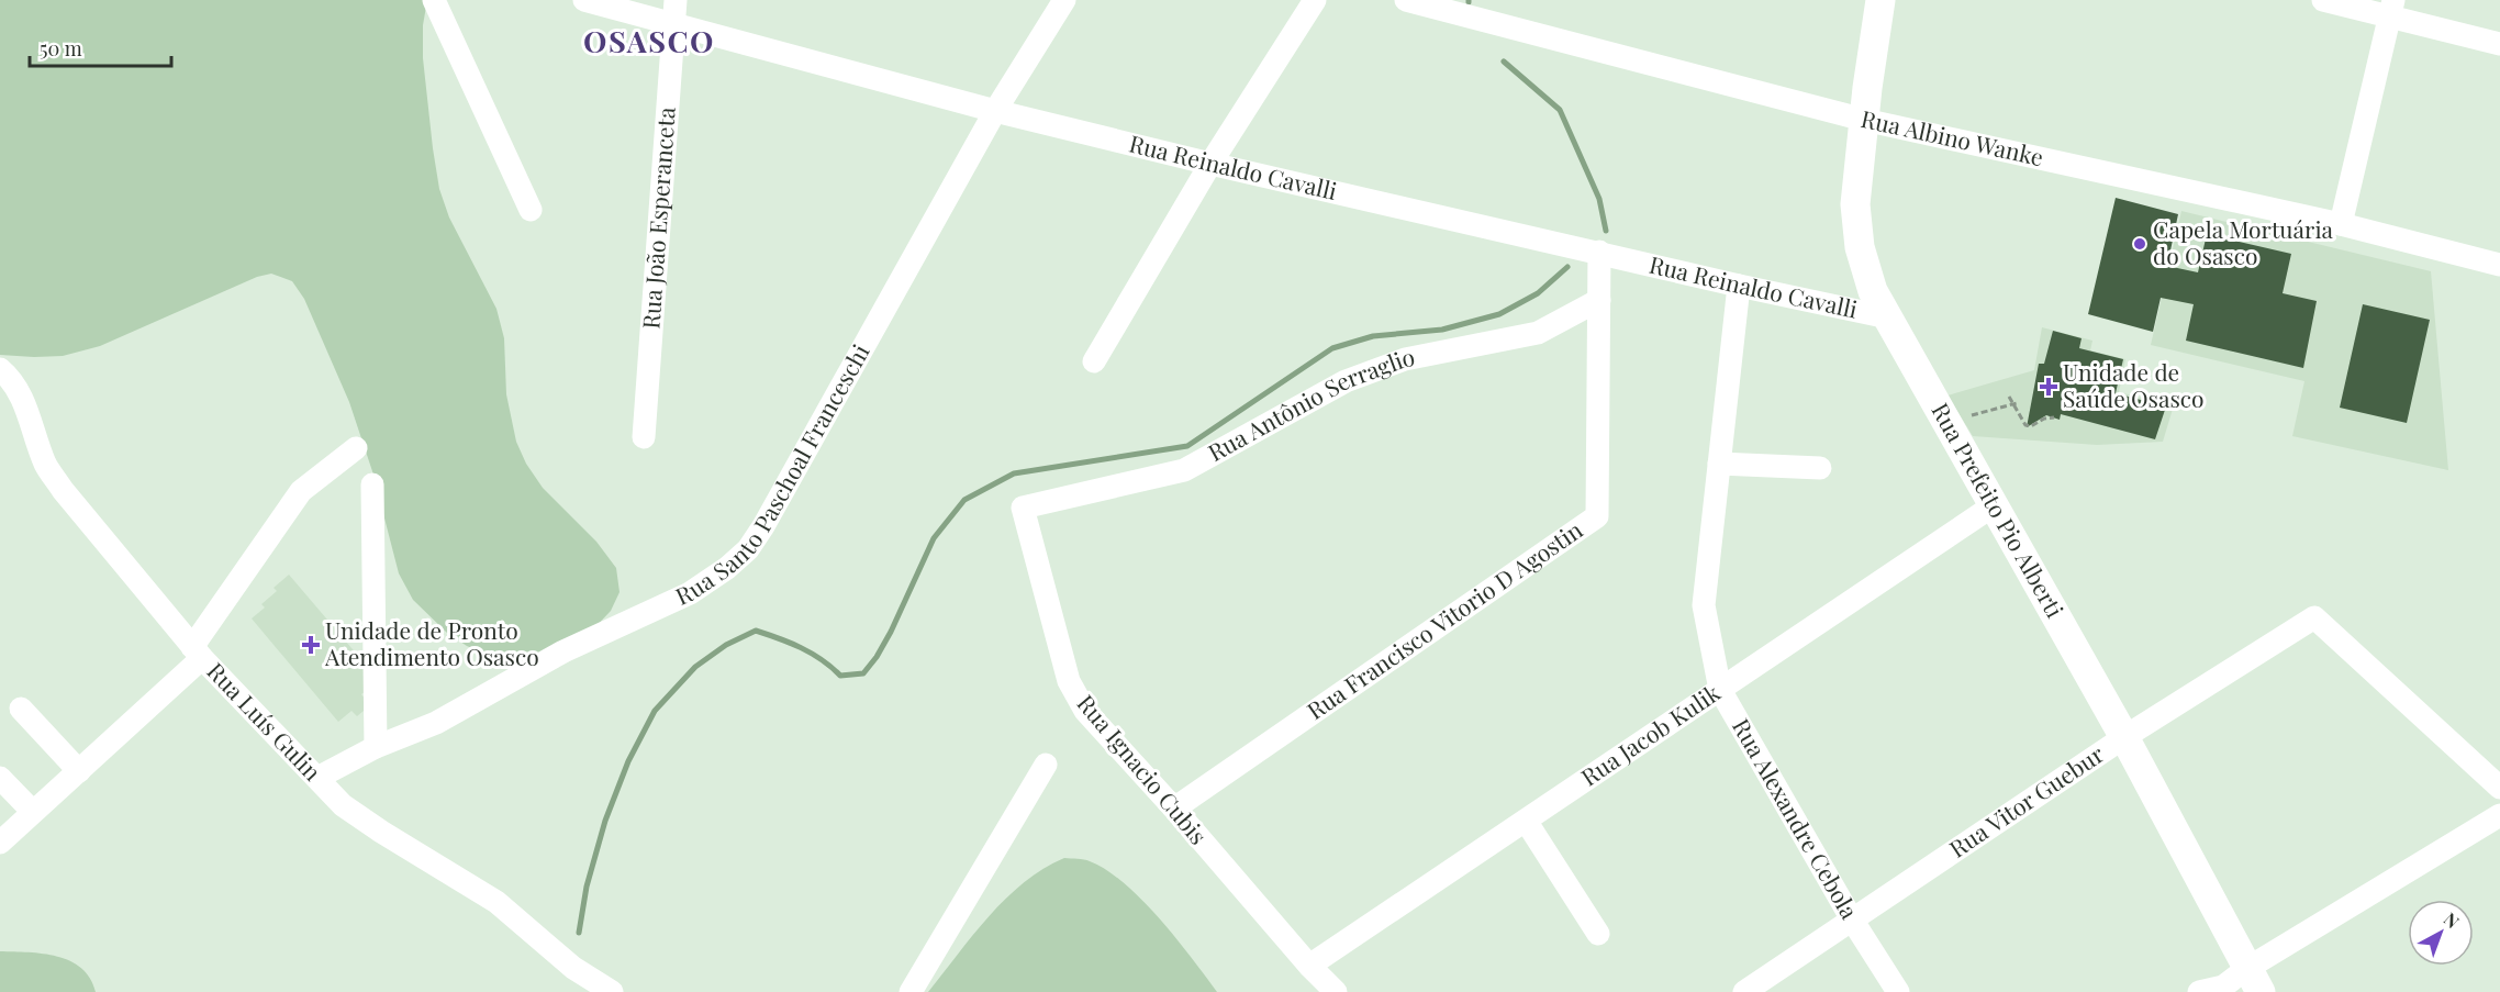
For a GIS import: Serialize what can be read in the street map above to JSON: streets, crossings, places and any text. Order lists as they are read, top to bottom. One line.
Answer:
{"streets":{"main road":["Rua Prefeito Pio Alberti"],"street":["Rua Albino Wanke","Rua Reinaldo Cavalli","Rua João Esperanceta","Rua Antônio Serraglio","Rua Santo Paschoal Franceschi","Rua Francisco Vitorio D Agostin","Rua Luís Gulin","Rua Jacob Kulik","Rua Ignacio Cubis","Rua Vitor Guebur","Rua Alexandre Cebola"]},"crossings":[["Rua Albino Wanke","Rua Prefeito Pio Alberti"],["Rua Reinaldo Cavalli","Rua João Esperanceta"],["Rua Reinaldo Cavalli","Rua Santo Paschoal Franceschi"],["Rua Reinaldo Cavalli","Rua Prefeito Pio Alberti"],["Rua Reinaldo Cavalli","Rua Francisco Vitorio D Agostin"],["Rua Reinaldo Cavalli","Rua Alexandre Cebola"],["Rua Antônio Serraglio","Rua Francisco Vitorio D Agostin"],["Rua Antônio Serraglio","Rua Ignacio Cubis"],["Rua Santo Paschoal Franceschi","Rua Luís Gulin"],["Rua Prefeito Pio Alberti","Rua Jacob Kulik"],["Rua Prefeito Pio Alberti","Rua Vitor Guebur"],["Rua Francisco Vitorio D Agostin","Rua Ignacio Cubis"],["Rua Jacob Kulik","Rua Ignacio Cubis"],["Rua Jacob Kulik","Rua Alexandre Cebola"],["Rua Vitor Guebur","Rua Alexandre Cebola"]],"districts":["OSASCO"],"places":{"other":["Capela Mortuária do Osasco"],"health":["Unidade de Saúde Osasco","Unidade de Pronto Atendimento Osasco"]},"scale_bar":"50 m","north":"top right"}
